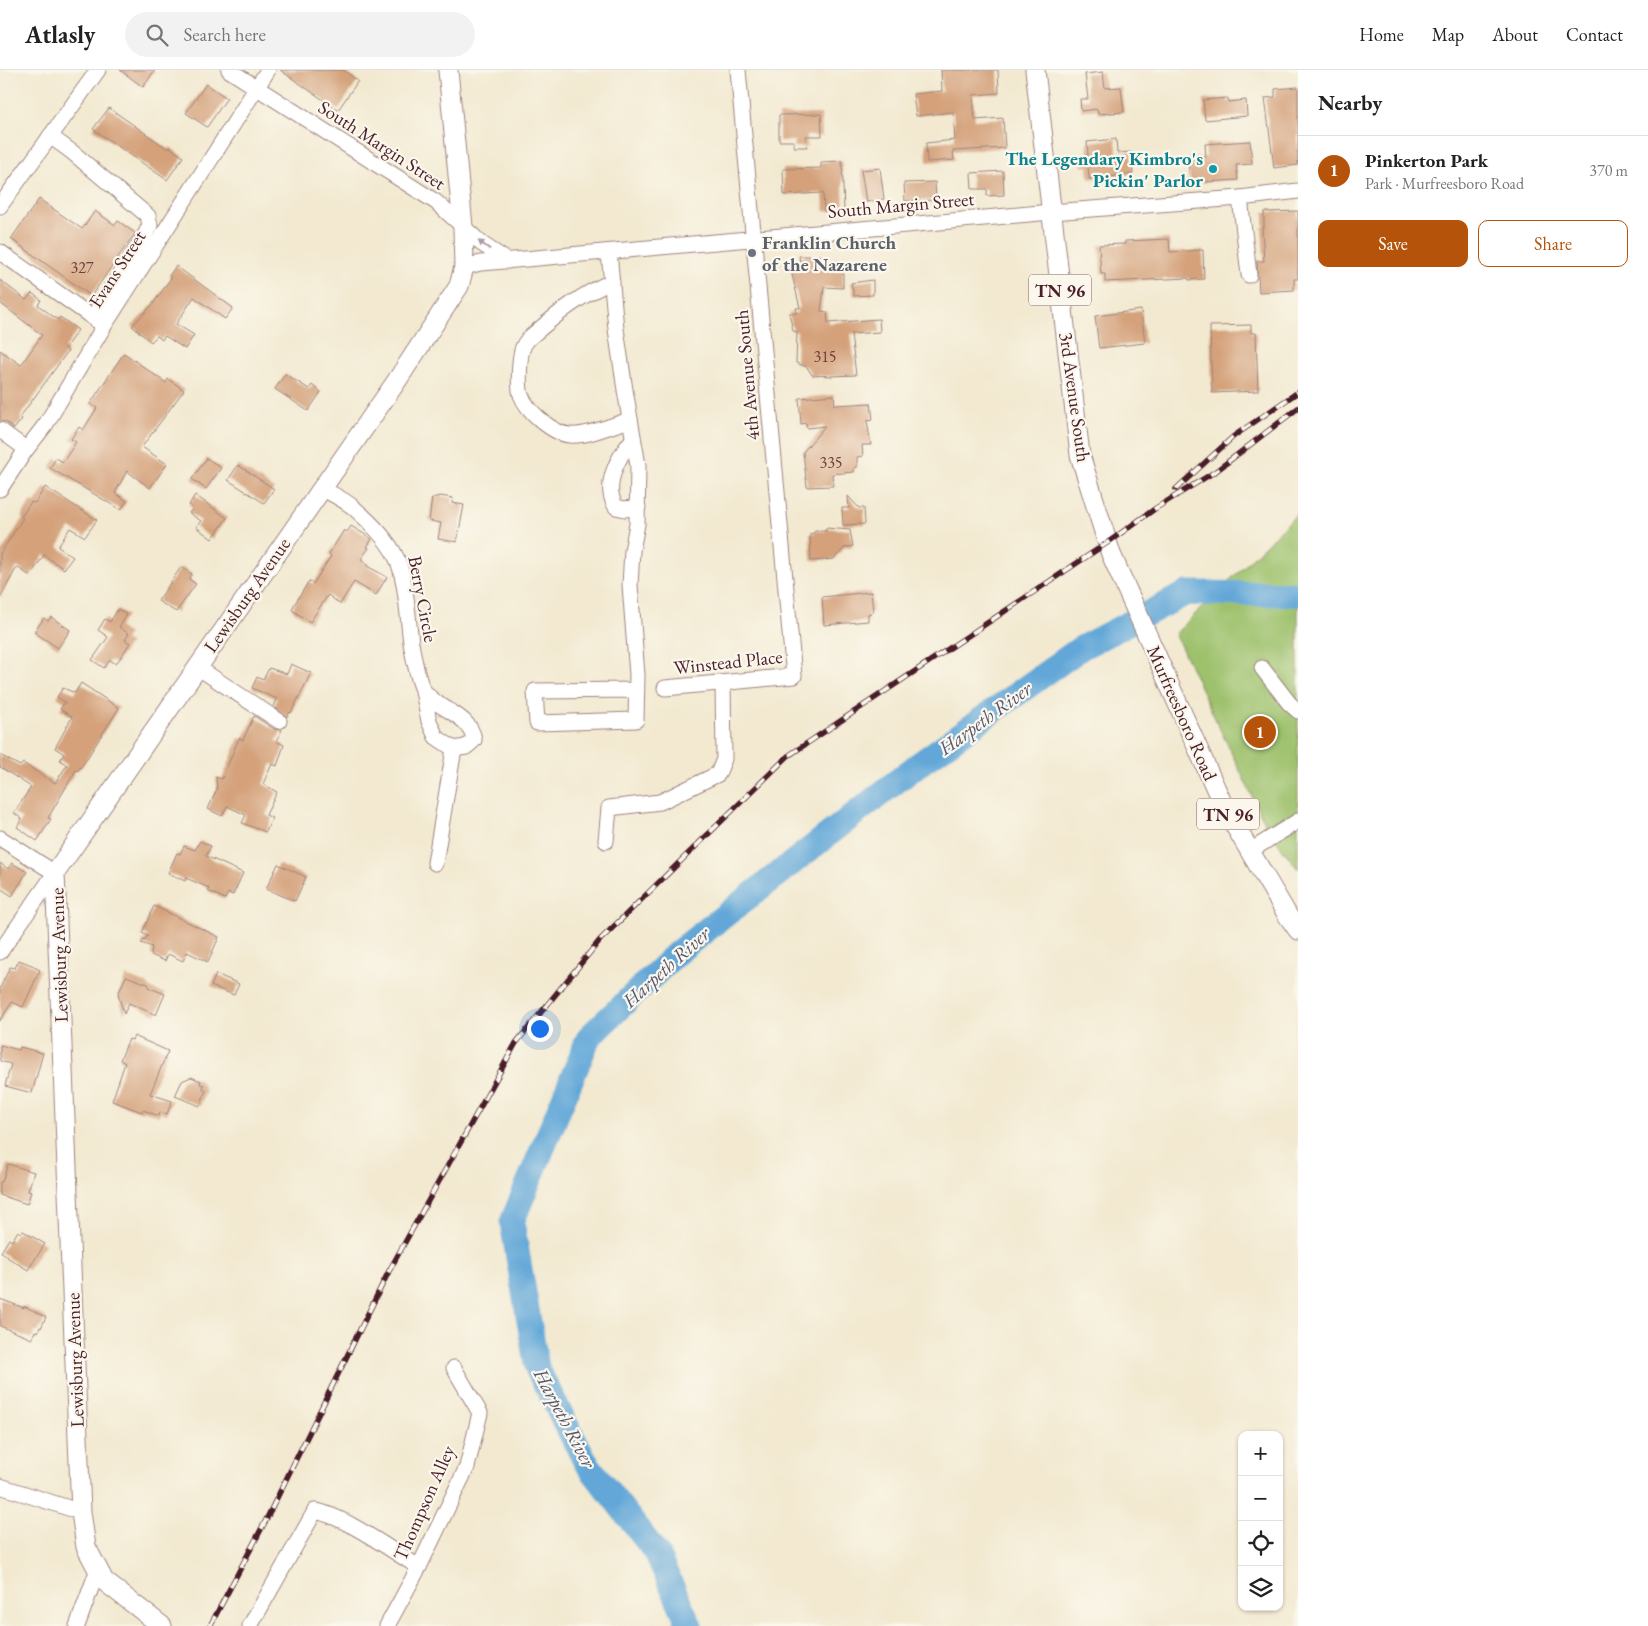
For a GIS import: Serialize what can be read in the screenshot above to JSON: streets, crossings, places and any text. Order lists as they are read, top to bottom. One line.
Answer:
{"streets":{"main road":["TN 96","3rd Avenue South","Lewisburg Avenue","Murfreesboro Road"],"street":["South Margin Street","Evans Street","4th Avenue South","Berry Circle","Winstead Place","Thompson Alley"]},"crossings":[["South Margin Street","Evans Street"],["South Margin Street","4th Avenue South"],["South Margin Street","3rd Avenue South"],["South Margin Street","Lewisburg Avenue"],["4th Avenue South","Winstead Place"],["3rd Avenue South","Murfreesboro Road"],["Lewisburg Avenue","Berry Circle"]],"water":["Harpeth River"],"places":["The Legendary Kimbro's Pickin' Parlor","Franklin Church of the Nazarene"],"house_numbers":["327","315","335"],"page":{"header":"Atlasly","search":"Search here","nav":["Home","Map","About","Contact"],"heading":"Nearby","list":[{"mark":"1","name":"Pinkerton Park","note":"Park · Murfreesboro Road","value":"370 m"}],"buttons":["Save","Share"],"pins":"1","map_buttons":["+","−"]}}
